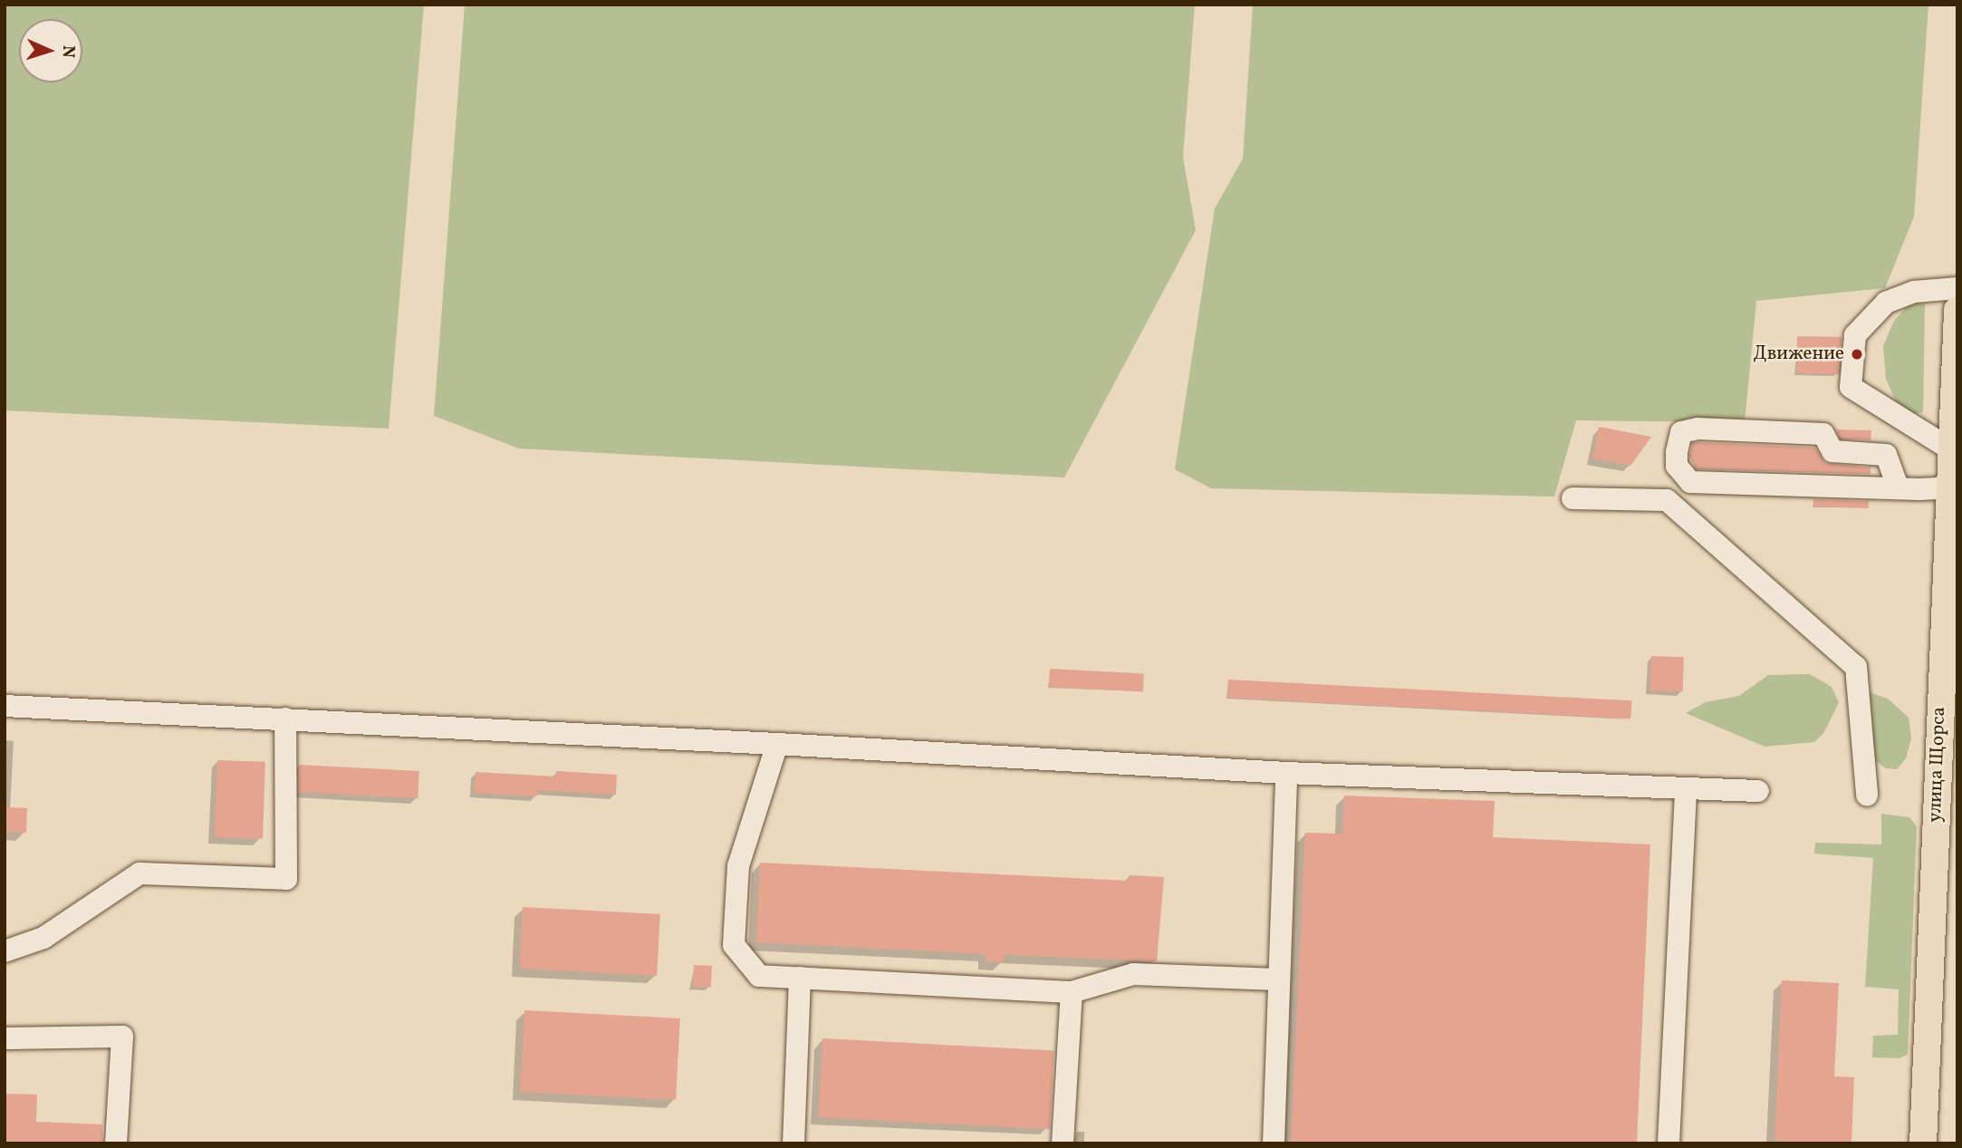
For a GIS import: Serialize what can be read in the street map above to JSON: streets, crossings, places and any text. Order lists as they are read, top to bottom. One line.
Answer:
{"streets":{"main road":["улица Щорса"]},"places":["Движение"],"north":"right"}
